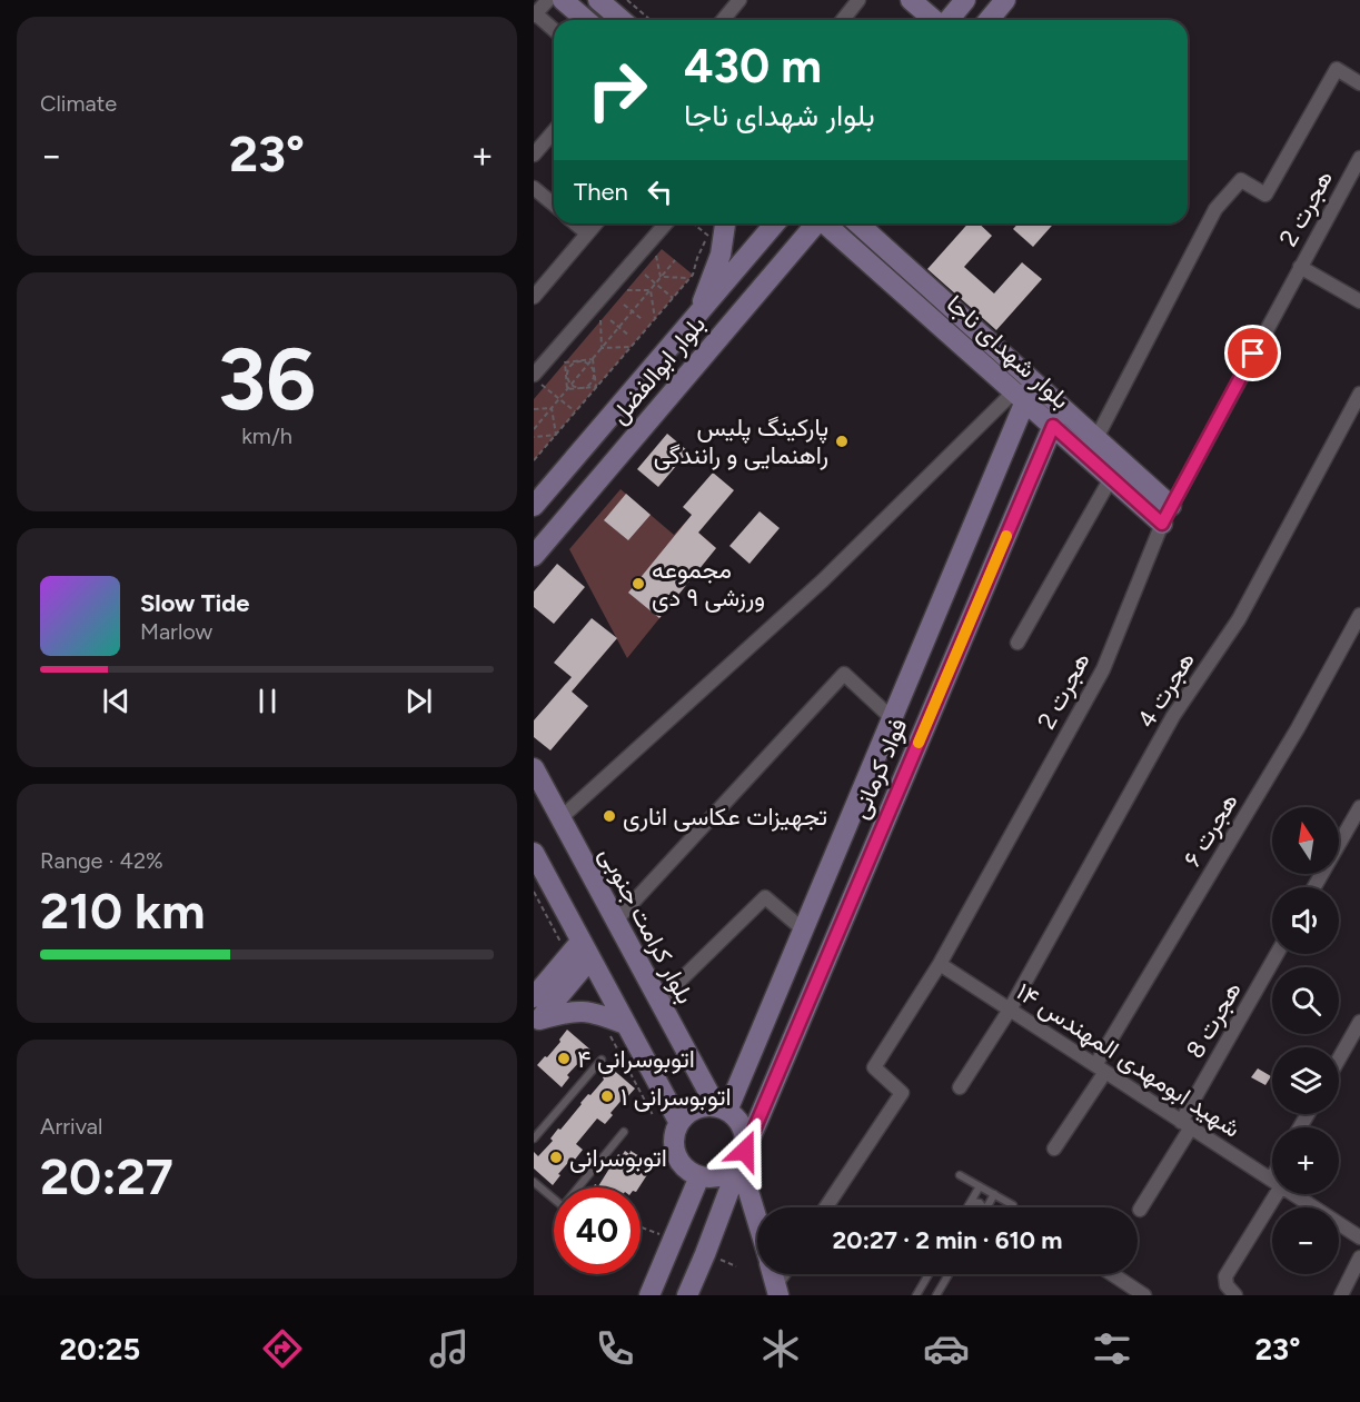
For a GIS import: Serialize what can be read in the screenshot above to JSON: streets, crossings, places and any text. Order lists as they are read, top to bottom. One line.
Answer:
{"streets":{"street":["هجرت 2","بلوار شهدای ناجا","بلوار ابوالفضل","هجرت 4","فواد کرمانی","هجرت ۶","بلوار کرامت جنوبی","هجرت 8","شهید ابومهدی المهندس ۱۴"]},"crossings":[["هجرت 2","بلوار شهدای ناجا"],["هجرت 2","شهید ابومهدی المهندس ۱۴"],["بلوار شهدای ناجا","فواد کرمانی"],["هجرت 4","شهید ابومهدی المهندس ۱۴"],["فواد کرمانی","بلوار کرامت جنوبی"],["هجرت ۶","شهید ابومهدی المهندس ۱۴"],["هجرت 8","شهید ابومهدی المهندس ۱۴"]],"places":["پارکینگ پلیس راهنمایی و رانندگی","مجموعه ورزشی ۹ دی","تجهیزات عکاسی اناری","اتوبوسرانی ۴","اتوبوسرانی ۱","اتوبوسرانی"],"north":"top","page":{"tile":["Climate",["36","km/h"],["Range · 42%","210 km"],["Arrival","20:27"]],"turn":["430 m","بلوار شهدای ناجا"],"heat":["−","23°","+"],"then":"Then","song":["Slow Tide","Marlow"],"map_buttons":["+","−"],"limit":"40","trip":"20:27 · 2 min · 610 m","tabs":["20:25","23°"]}}
